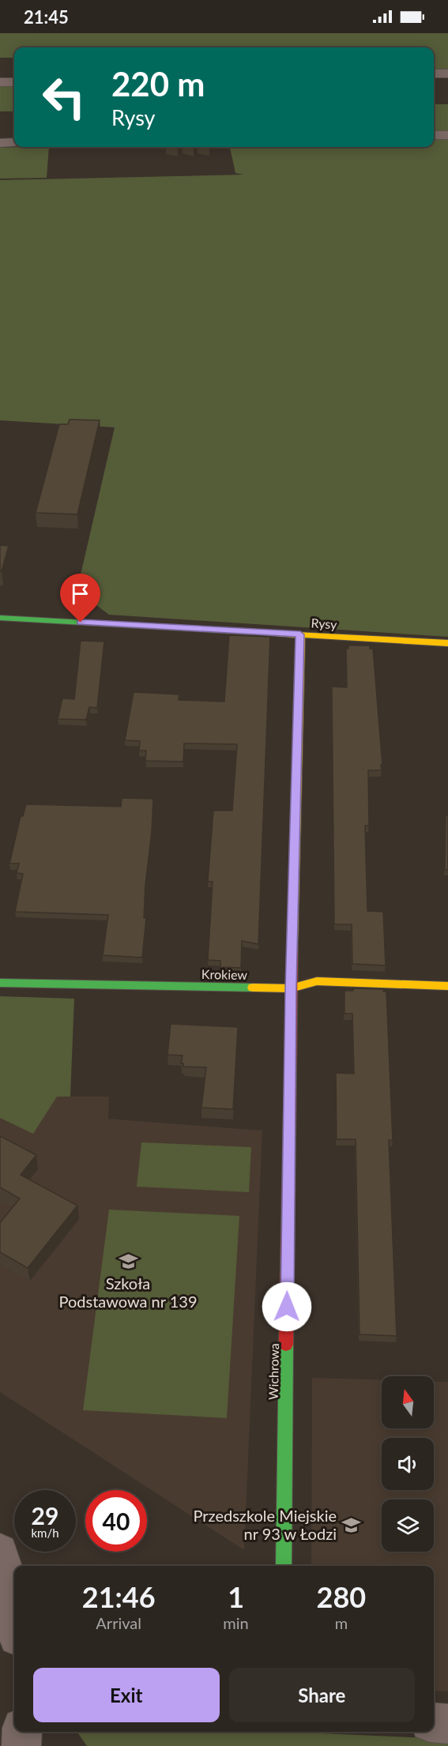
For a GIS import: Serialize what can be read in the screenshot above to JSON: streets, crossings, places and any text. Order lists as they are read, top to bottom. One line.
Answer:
{"streets":{"street":["Rysy","Krokiew","Wichrowa"]},"crossings":[["Rysy","Wichrowa"],["Krokiew","Wichrowa"]],"places":{"school or university":["Szkoła Podstawowa nr 139","Przedszkole Miejskie nr 93 w Łodzi"]},"north":"top","page":{"status":"21:45","turn":["220 m","Rysy"],"speed":"29 km/h","limit":"40","eta":["21:46","Arrival","1","min","280","m"],"buttons":["Exit","Share"]}}
